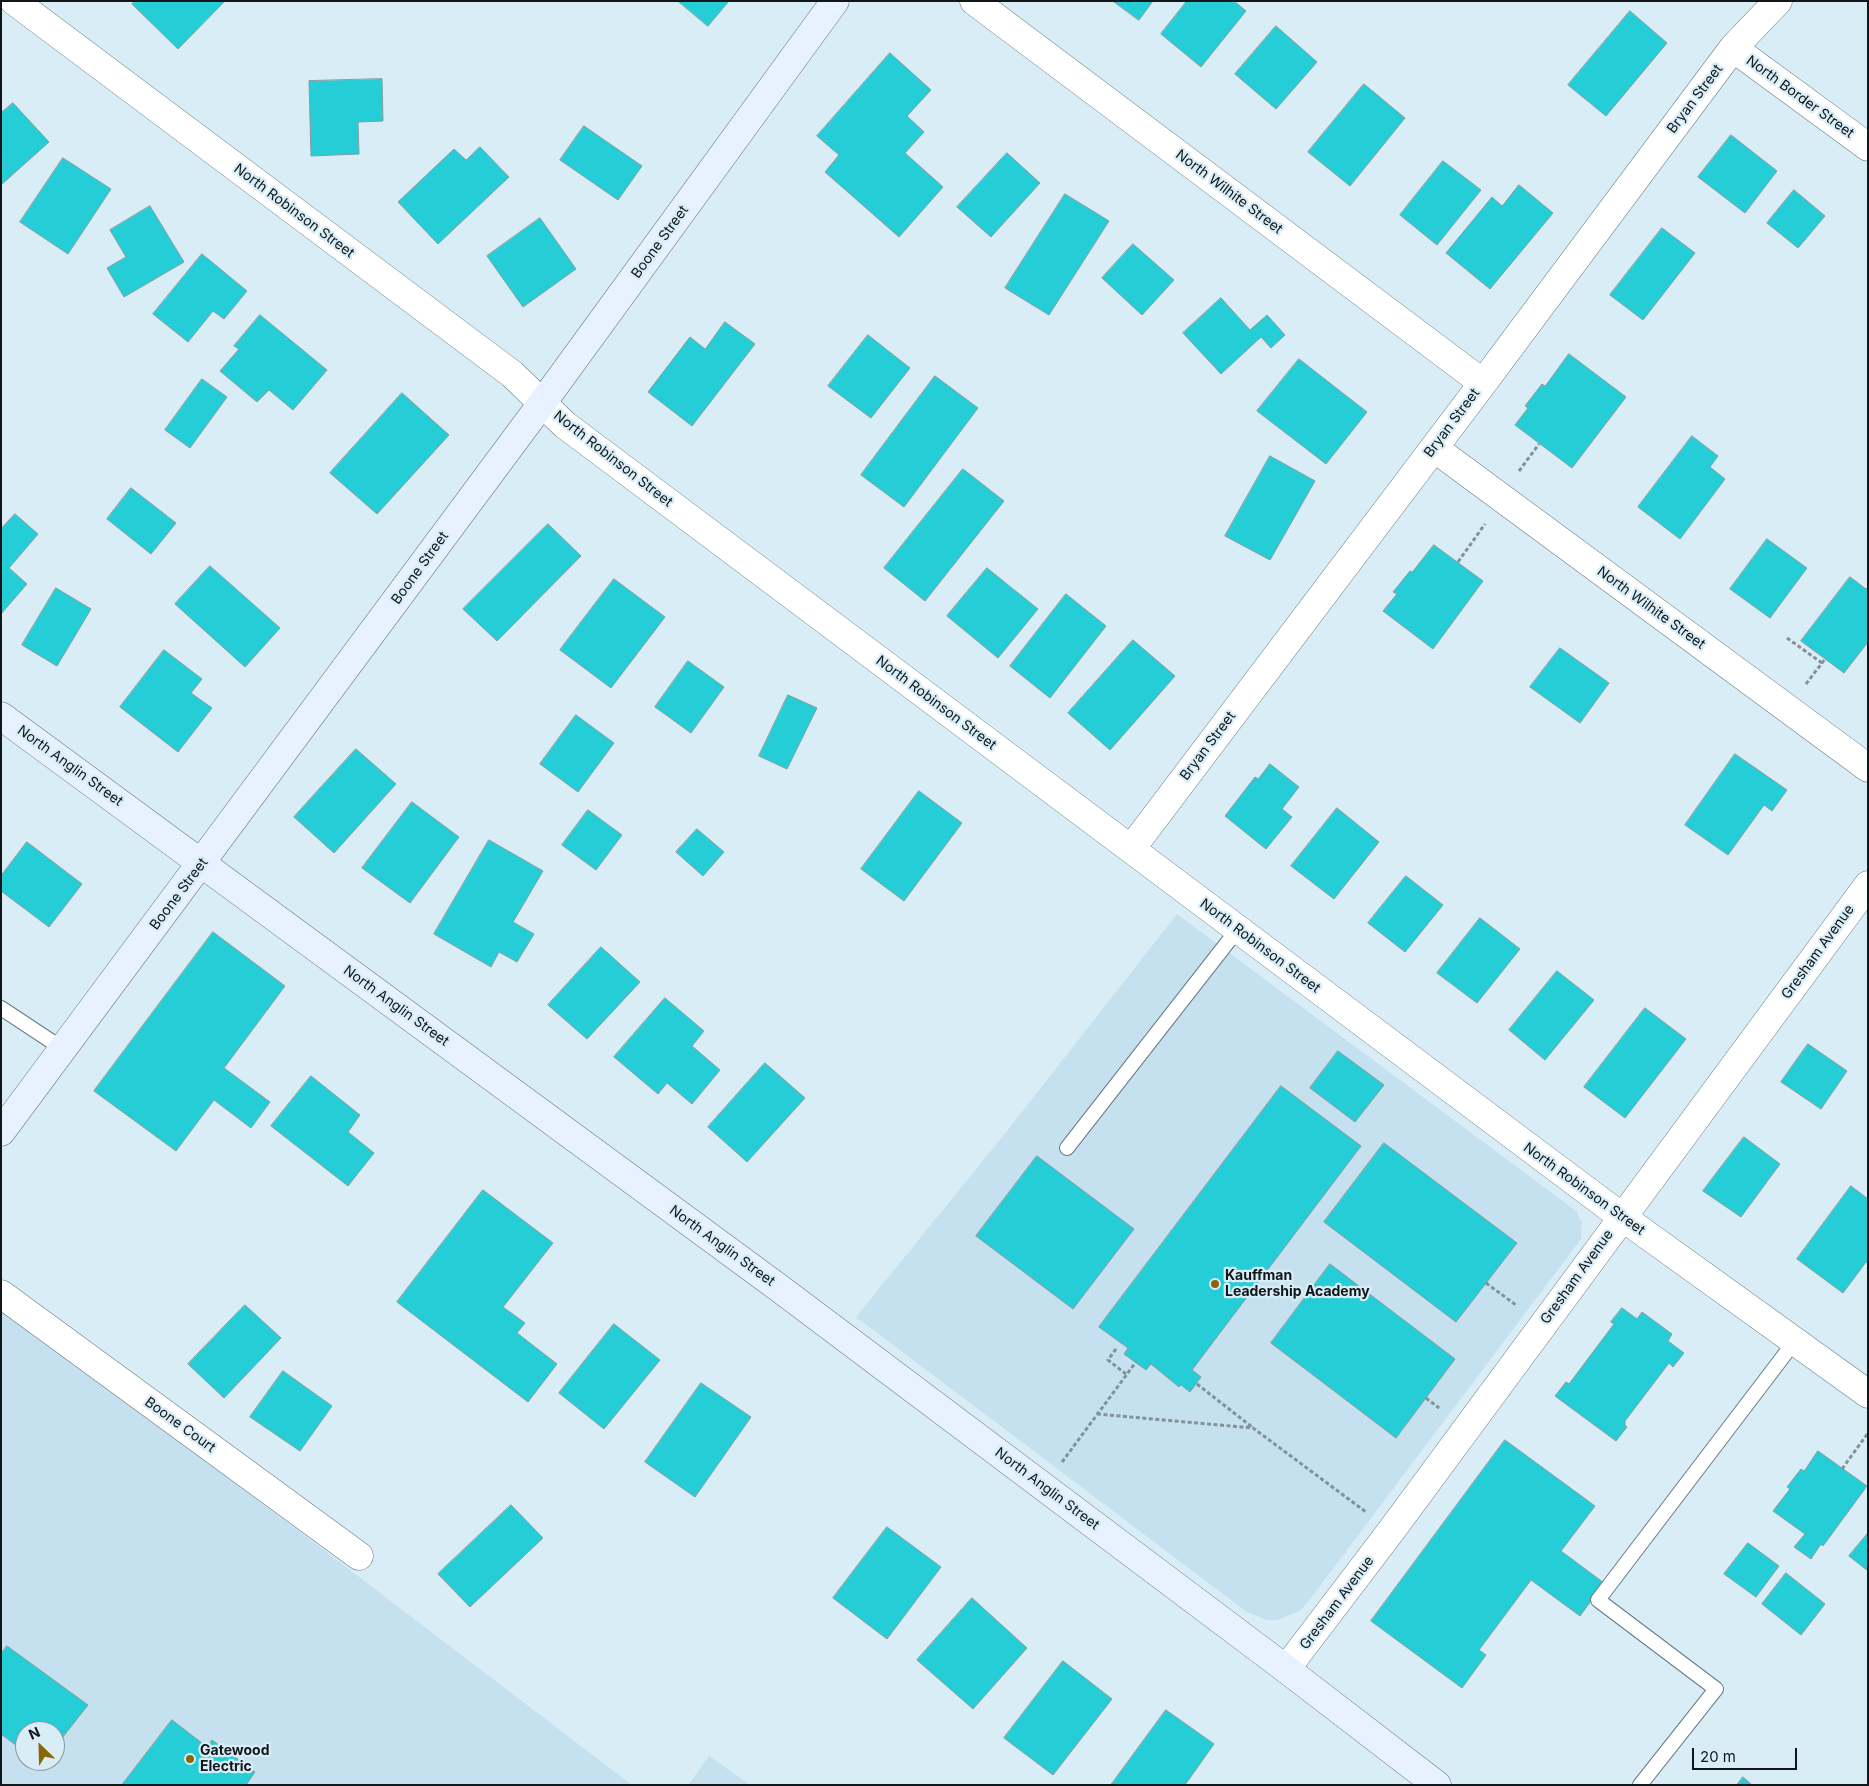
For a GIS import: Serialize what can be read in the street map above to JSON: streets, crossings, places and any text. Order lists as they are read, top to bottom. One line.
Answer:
{"streets":{"street":["North Border Street","Bryan Street","North Wilhite Street","North Robinson Street","Boone Street","North Anglin Street","Gresham Avenue","Boone Court"]},"crossings":[["North Border Street","Bryan Street"],["Bryan Street","North Wilhite Street"],["Bryan Street","North Robinson Street"],["North Robinson Street","Boone Street"],["North Robinson Street","Gresham Avenue"],["Boone Street","North Anglin Street"],["North Anglin Street","Gresham Avenue"]],"places":["Kauffman Leadership Academy","Gatewood Electric"],"scale_bar":"20 m","north":"top left"}
